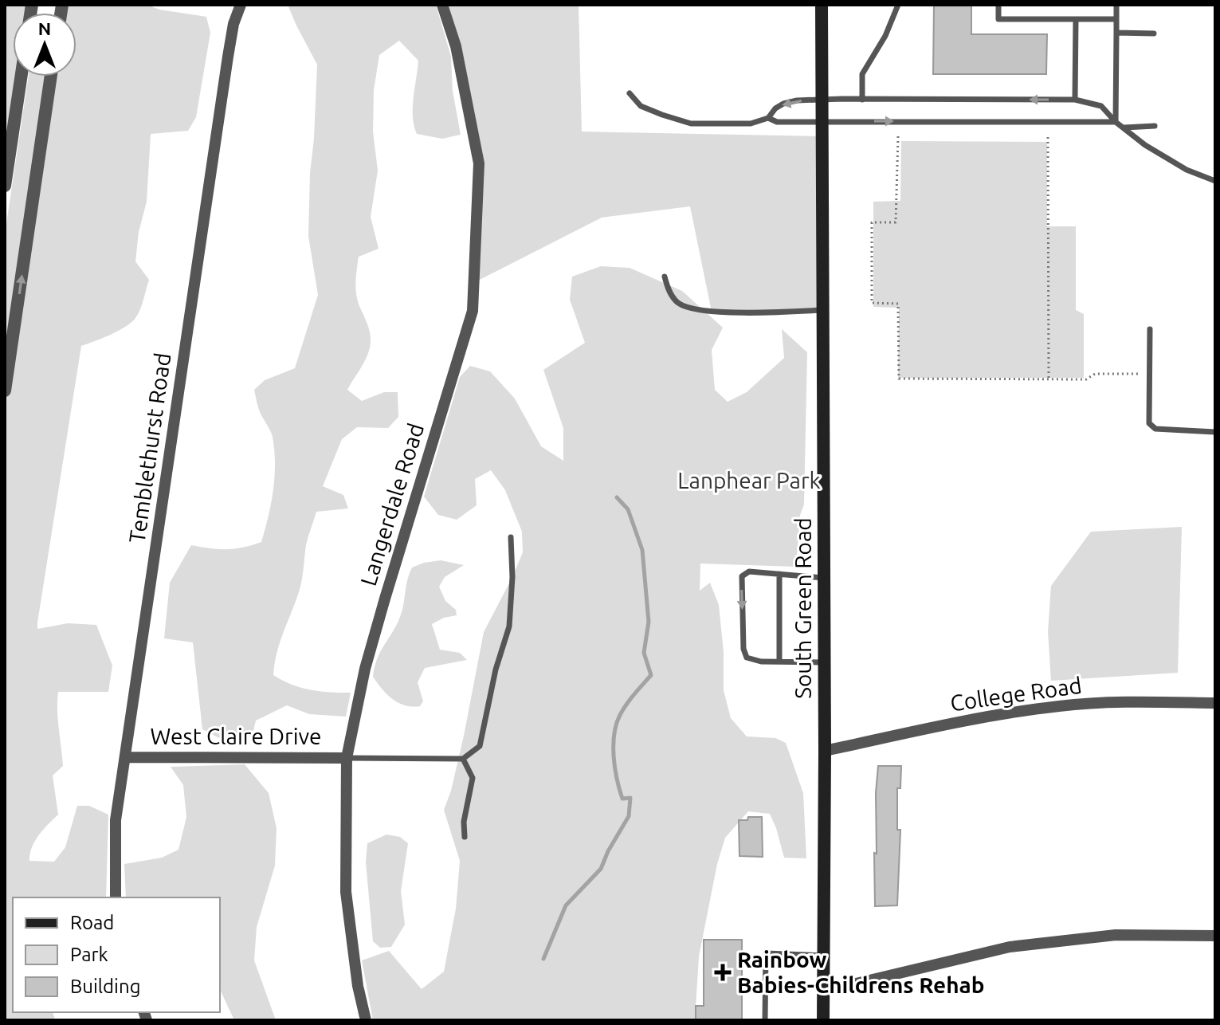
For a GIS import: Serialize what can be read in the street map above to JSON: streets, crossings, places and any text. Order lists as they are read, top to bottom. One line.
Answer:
{"streets":{"main road":["South Green Road"],"street":["Temblethurst Road","Langerdale Road","College Road","West Claire Drive"]},"crossings":[["Temblethurst Road","West Claire Drive"],["Langerdale Road","West Claire Drive"],["South Green Road","College Road"]],"parks":["Lanphear Park"],"places":{"health":["Rainbow Babies-Childrens Rehab"]},"legend":["Road","Park","Building"],"north":"top"}
